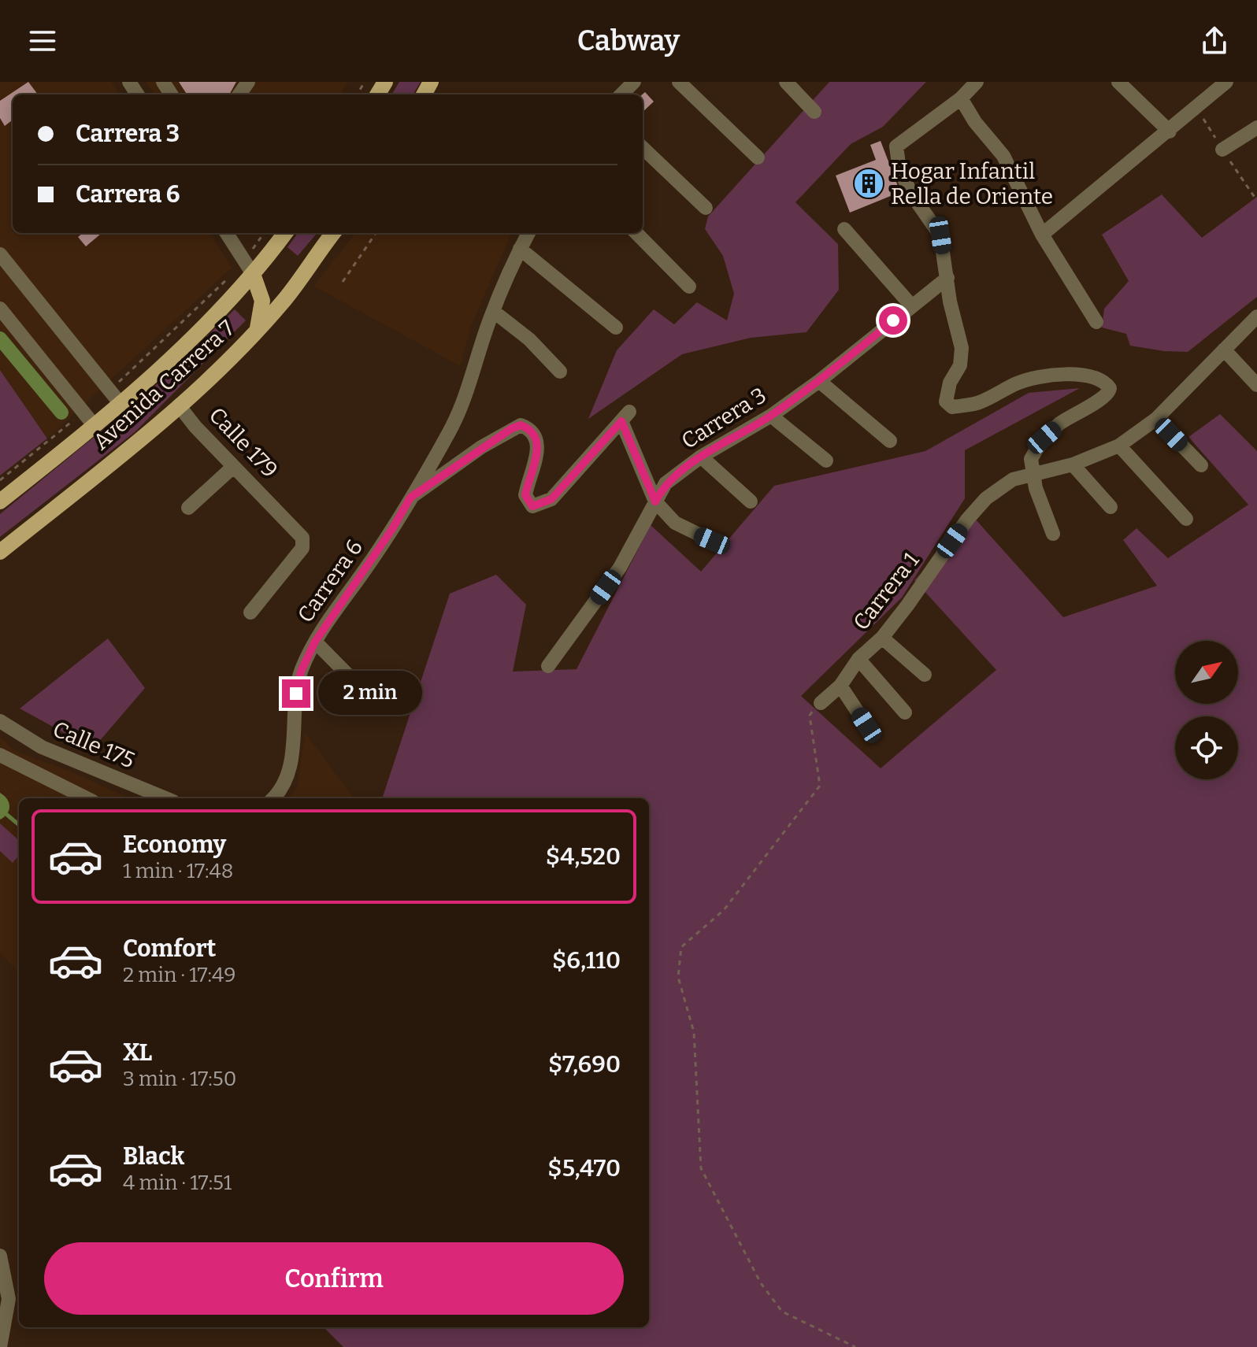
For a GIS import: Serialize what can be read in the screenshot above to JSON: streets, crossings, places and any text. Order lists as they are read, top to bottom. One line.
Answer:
{"streets":{"main road":["Avenida Carrera 7"],"street":["Carrera 3","Calle 179","Carrera 6","Carrera 1","Calle 175"]},"crossings":[["Avenida Carrera 7","Calle 179"],["Carrera 3","Carrera 6"]],"places":{"building":["Hogar Infantil Rella de Oriente"]},"north":"top right","page":{"header":"Cabway","banner":["Carrera 3","Carrera 6"],"bubble":"2 min","list":[{"name":"Economy","note":"1 min · 17:48","value":"$4,520"},{"name":"Comfort","note":"2 min · 17:49","value":"$6,110"},{"name":"XL","note":"3 min · 17:50","value":"$7,690"},{"name":"Black","note":"4 min · 17:51","value":"$5,470"}],"buttons":"Confirm"}}
